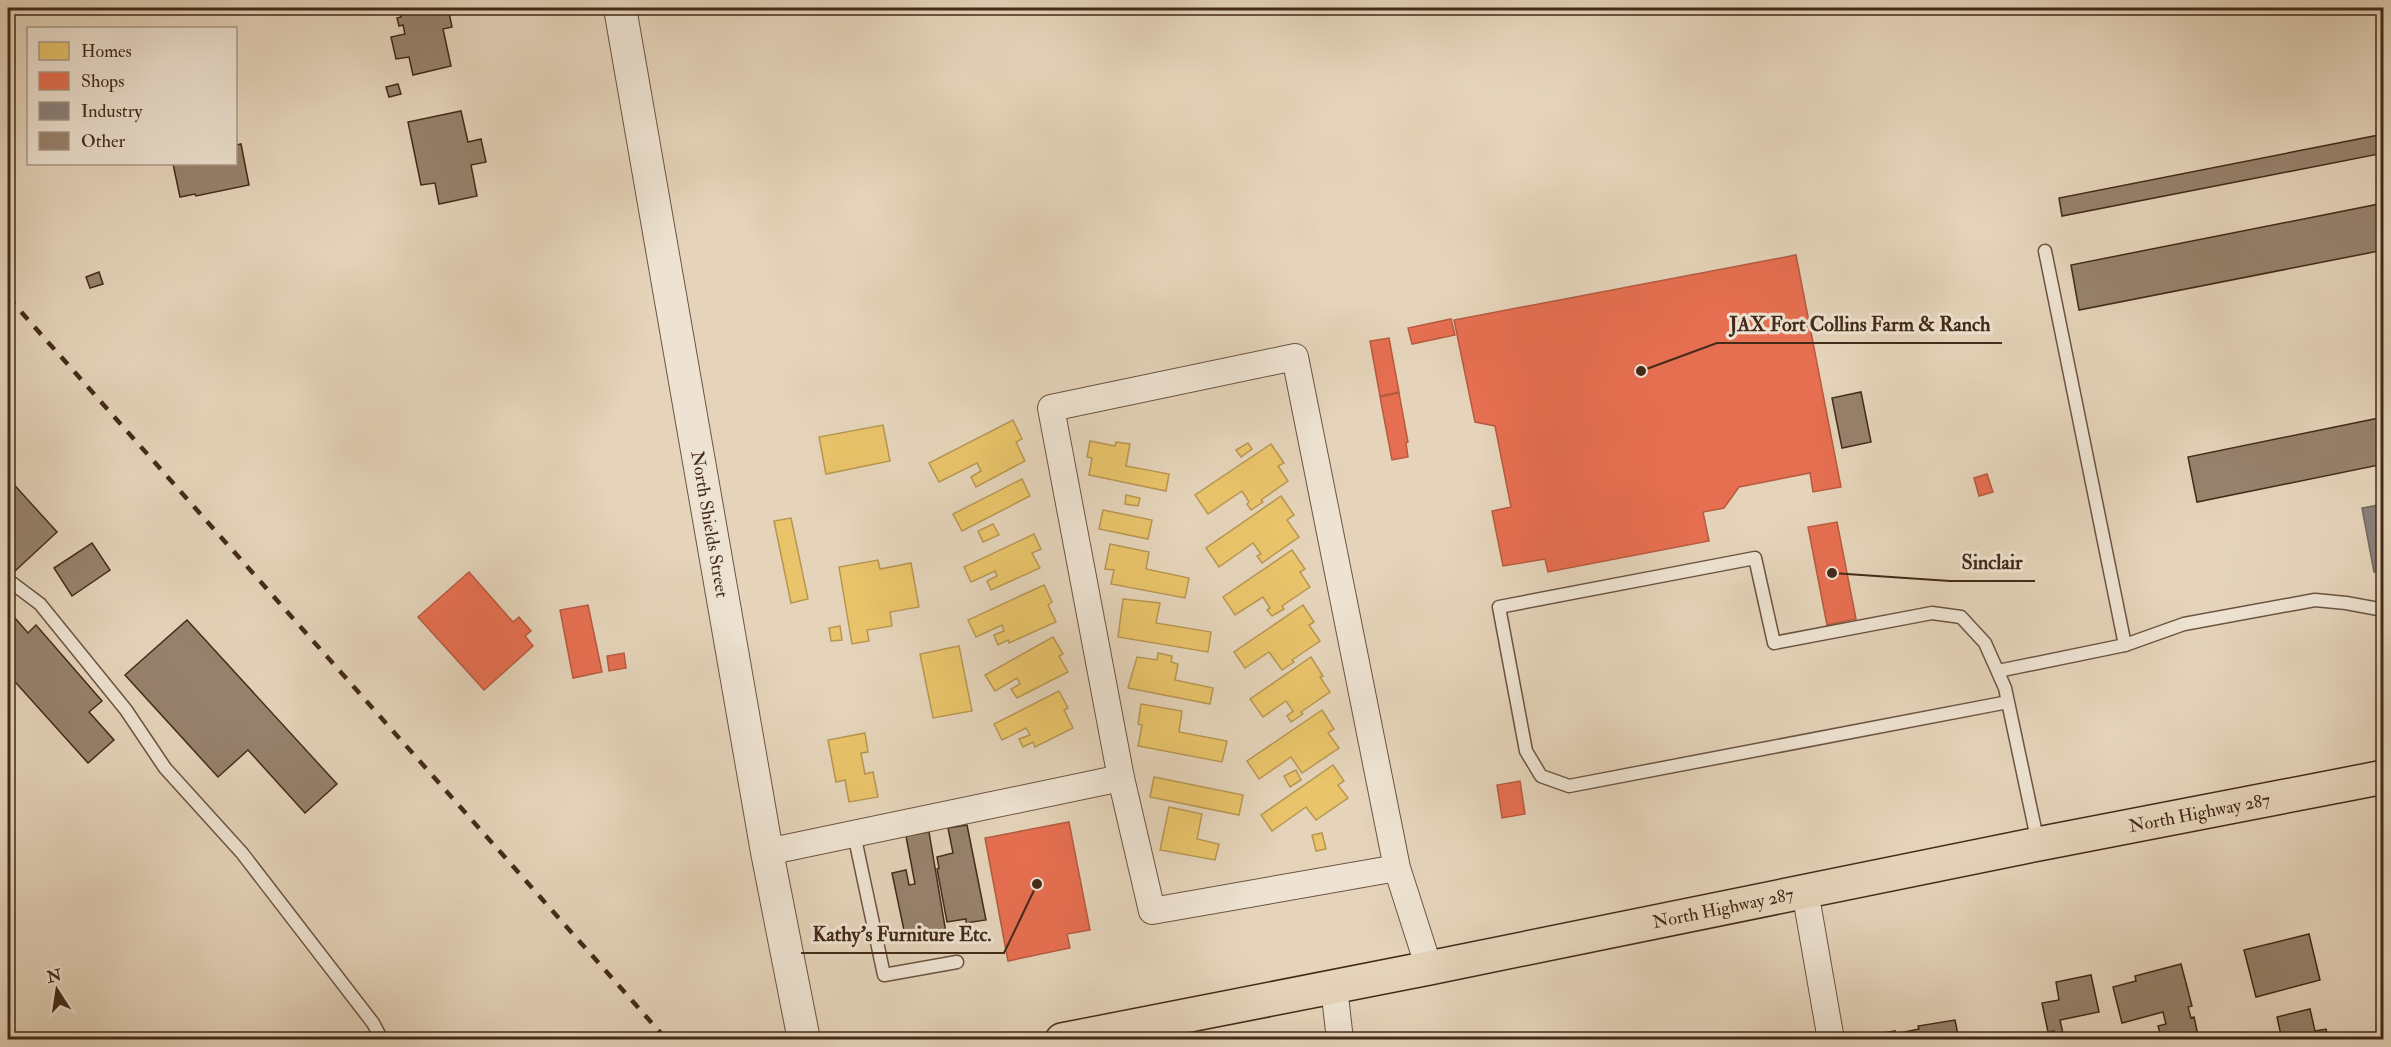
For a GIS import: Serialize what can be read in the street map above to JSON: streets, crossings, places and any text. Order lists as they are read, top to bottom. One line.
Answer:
{"streets":{"highway":["North Highway 287"],"street":["North Shields Street"]},"places":["JAX Fort Collins Farm & Ranch","Sinclair","Kathy's Furniture Etc."],"legend":["Homes","Shops","Industry","Other"],"north":"top"}
